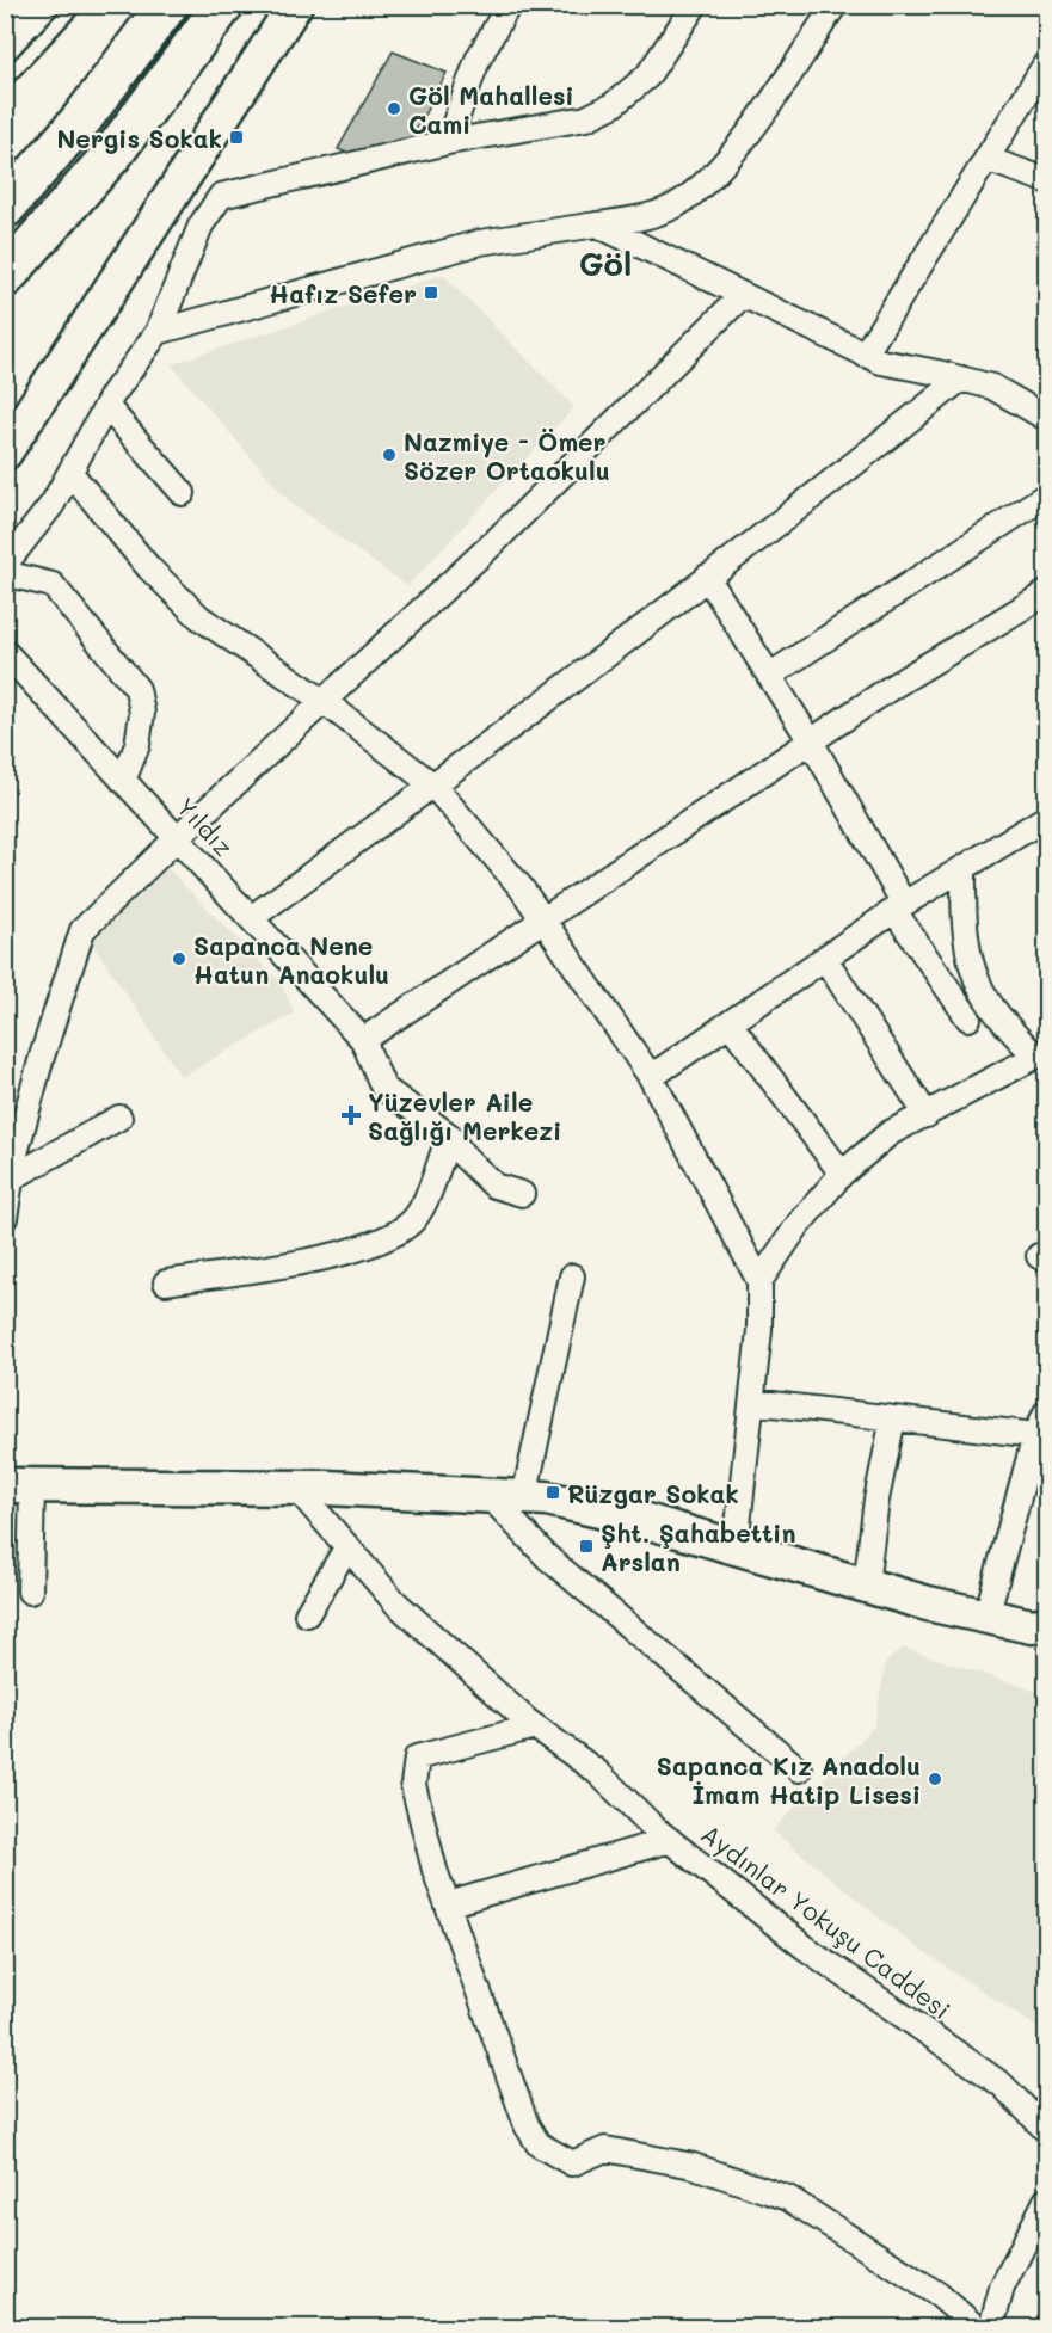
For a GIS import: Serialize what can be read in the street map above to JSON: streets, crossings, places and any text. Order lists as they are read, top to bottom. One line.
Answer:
{"streets":{"street":["Yıldız","Aydınlar Yokuşu Caddesi"]},"districts":["Göl"],"places":{"other":["Göl Mahallesi Cami","Nazmiye - Ömer Sözer Ortaokulu","Sapanca Nene Hatun Anaokulu","Sapanca Kız Anadolu İmam Hatip Lisesi"],"transit":["Nergis Sokak","Hafız Sefer","Rüzgar Sokak","Şht. Şahabettin Arslan"],"health":["Yüzevler Aile Sağlığı Merkezi"]}}
